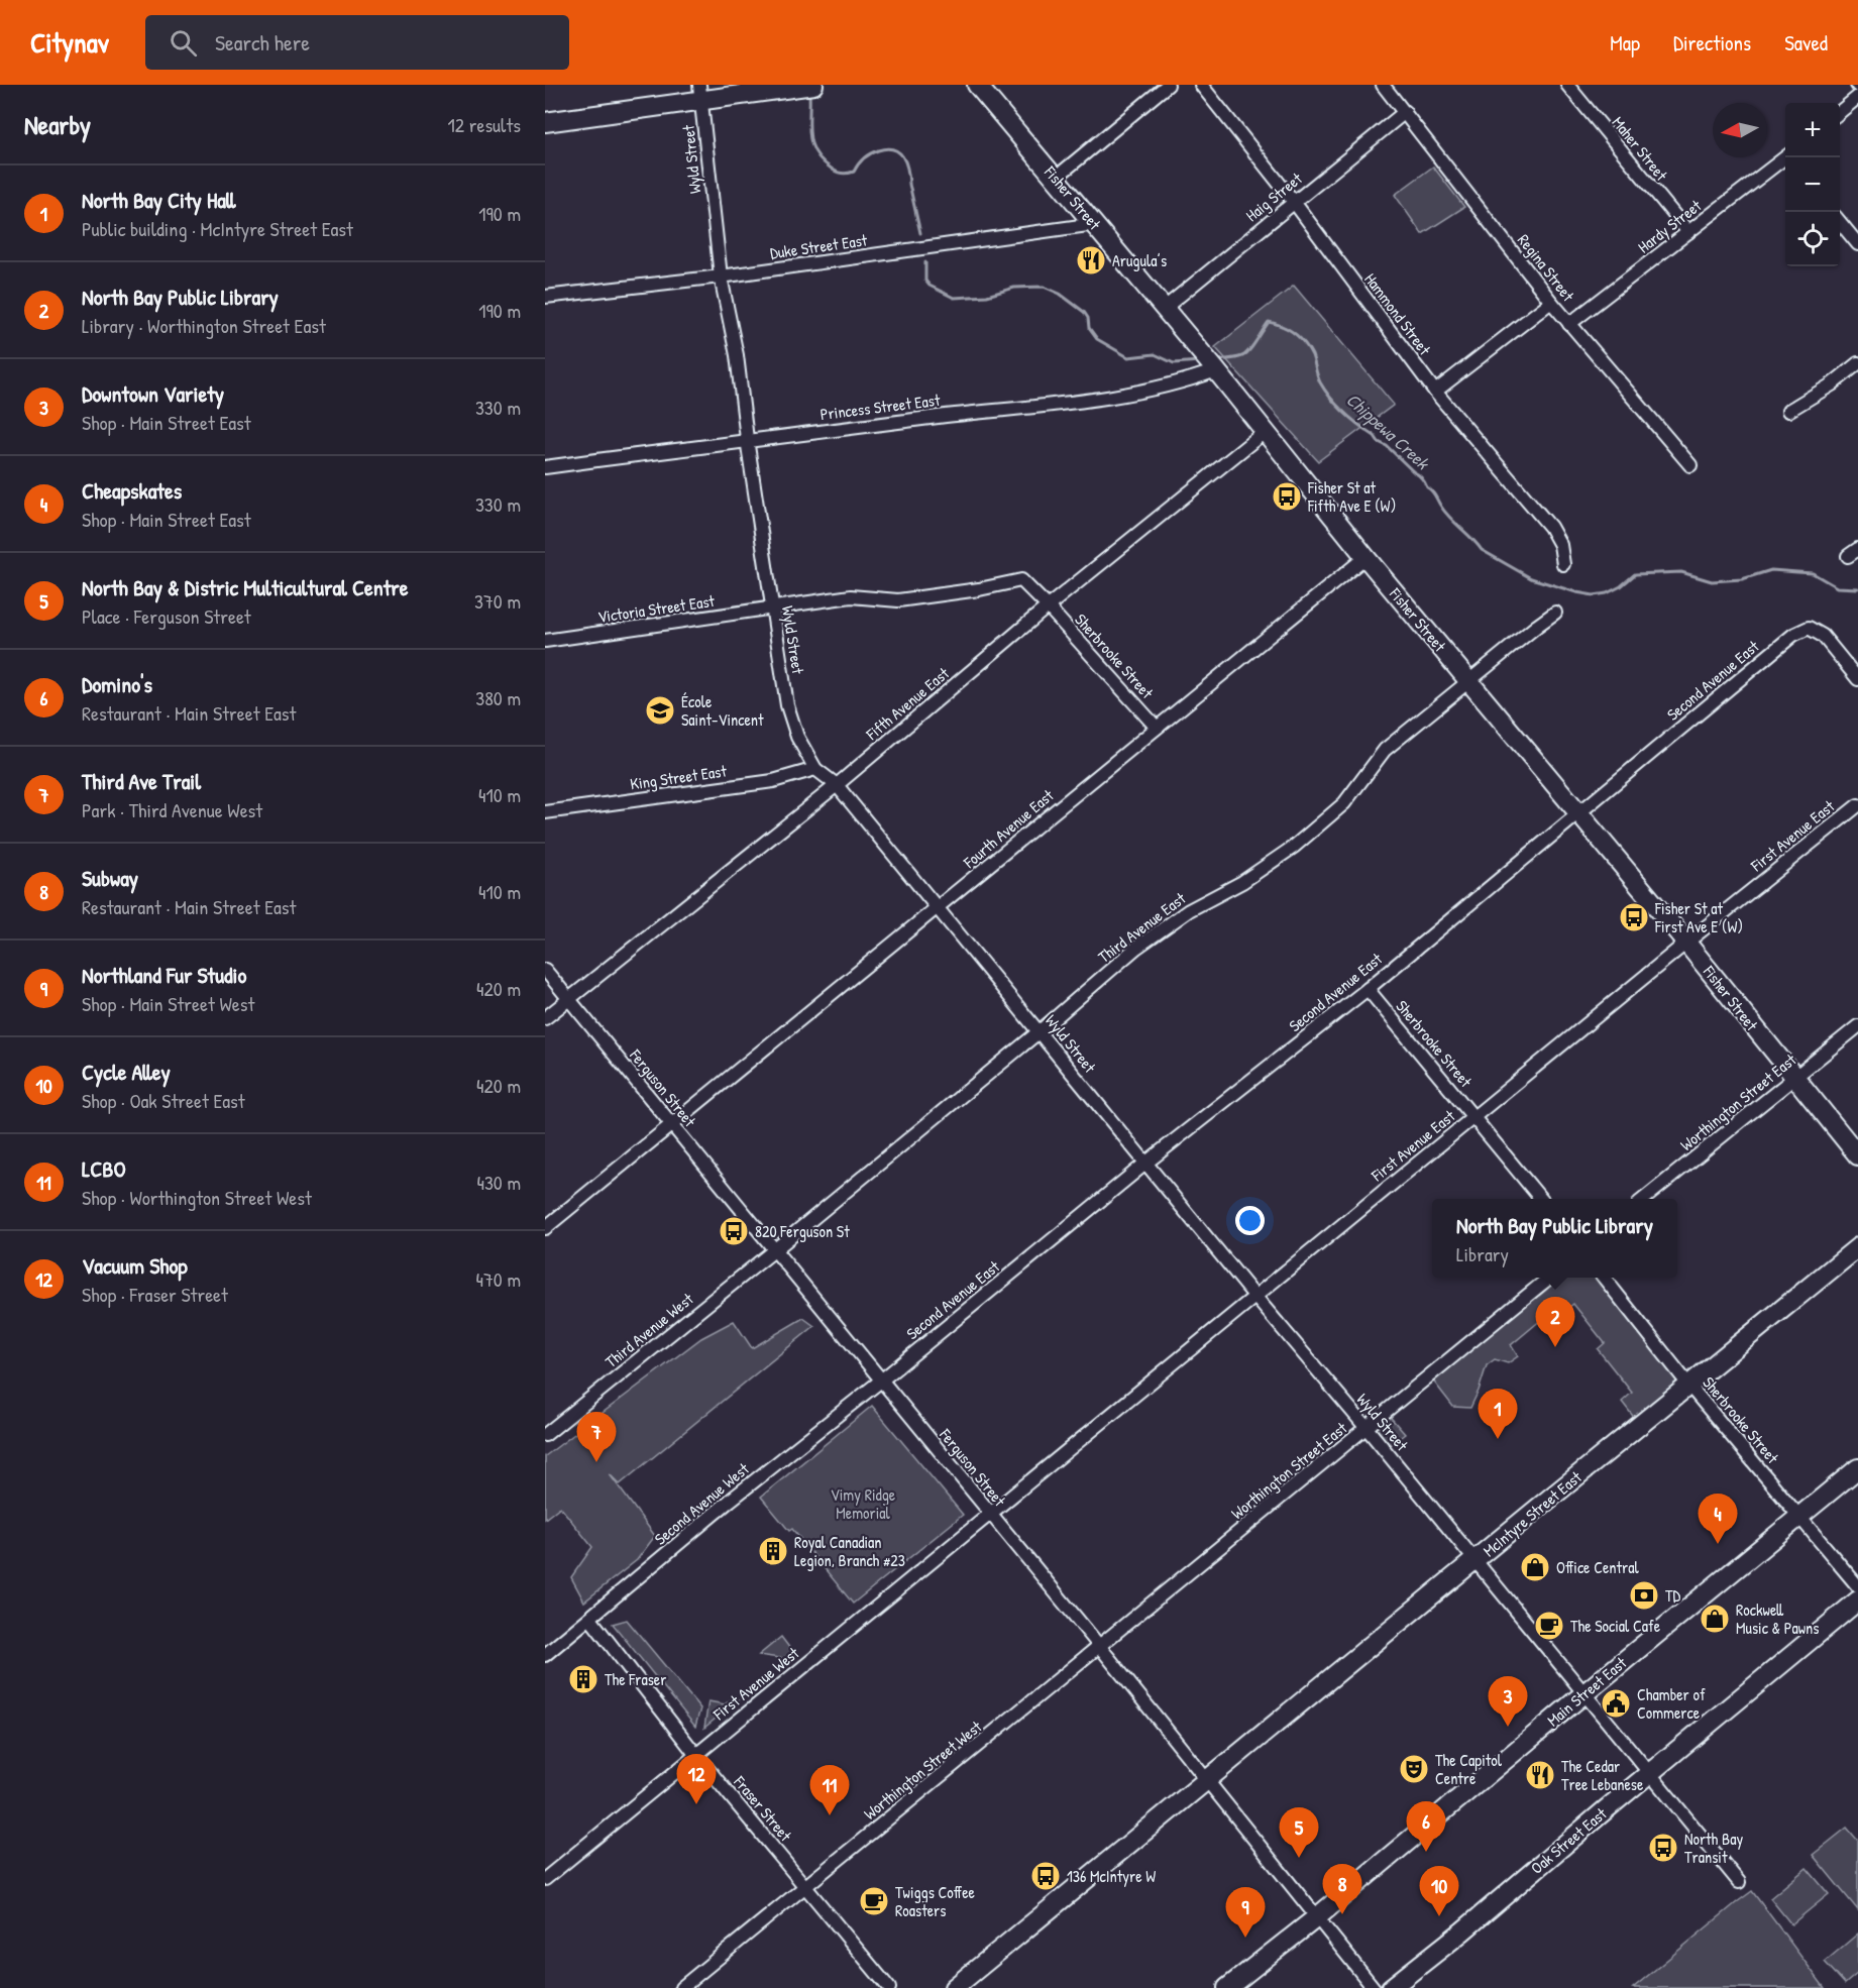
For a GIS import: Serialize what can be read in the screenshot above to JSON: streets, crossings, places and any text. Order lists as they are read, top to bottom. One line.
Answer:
{"streets":{"main road":["Fisher Street","McIntyre Street East","Main Street East","Oak Street East"],"street":["Maher Street","Wyld Street","Haig Street","Hardy Street","Duke Street East","Regina Street","Hammond Street","Princess Street East","Victoria Street East","Sherbrooke Street","Second Avenue East","Fifth Avenue East","King Street East","Fourth Avenue East","First Avenue East","Third Avenue East","Ferguson Street","Worthington Street East","Third Avenue West","Second Avenue West","First Avenue West","Worthington Street West","Fraser Street"]},"crossings":[["Maher Street","Hardy Street"],["Wyld Street","Duke Street East"],["Wyld Street","Princess Street East"],["Wyld Street","Victoria Street East"],["Wyld Street","Second Avenue East"],["Wyld Street","Fifth Avenue East"],["Wyld Street","King Street East"],["Wyld Street","Fourth Avenue East"],["Wyld Street","First Avenue East"],["Wyld Street","Third Avenue East"],["Wyld Street","Worthington Street East"],["Wyld Street","McIntyre Street East"],["Wyld Street","Main Street East"],["Wyld Street","Oak Street East"],["Haig Street","Fisher Street"],["Haig Street","Regina Street"],["Haig Street","Hammond Street"],["Fisher Street","Duke Street East"],["Fisher Street","Princess Street East"],["Fisher Street","Second Avenue East"],["Fisher Street","Fifth Avenue East"],["Fisher Street","Fourth Avenue East"],["Fisher Street","First Avenue East"],["Fisher Street","Third Avenue East"],["Fisher Street","Worthington Street East"],["Hardy Street","Regina Street"],["Victoria Street East","Sherbrooke Street"],["Sherbrooke Street","Second Avenue East"],["Sherbrooke Street","Fifth Avenue East"],["Sherbrooke Street","Fourth Avenue East"],["Sherbrooke Street","First Avenue East"],["Sherbrooke Street","McIntyre Street East"],["Sherbrooke Street","Main Street East"],["Second Avenue East","Ferguson Street"],["Second Avenue East","Second Avenue West"],["Fifth Avenue East","Ferguson Street"],["Fourth Avenue East","Ferguson Street"],["First Avenue East","Ferguson Street"],["First Avenue East","First Avenue West"],["Third Avenue East","Ferguson Street"],["Third Avenue East","Third Avenue West"],["Ferguson Street","Worthington Street East"],["Ferguson Street","Third Avenue West"],["Ferguson Street","Second Avenue West"],["Ferguson Street","McIntyre Street East"],["Ferguson Street","First Avenue West"],["Ferguson Street","Main Street East"],["Ferguson Street","Worthington Street West"],["Worthington Street East","Worthington Street West"],["Second Avenue West","Fraser Street"],["First Avenue West","Fraser Street"],["Worthington Street West","Fraser Street"]],"water":["Chippewa Creek"],"parks":["Vimy Ridge Memorial"],"places":{"restaurant":["Arugula’s","The Cedar Tree Lebanese"],"bus stop":["Fisher St at Fifth Ave E (W)","Fisher St at First Ave E (W)","820 Ferguson St","North Bay Transit","136 McIntyre W"],"school or university":["École Saint-Vincent"],"building":["Royal Canadian Legion, Branch #23","The Fraser"],"shop":["Office Central","Rockwell Music & Pawns"],"bank":["TD"],"cafe":["The Social Cafe","Twiggs Coffee Roasters"],"public building":["Chamber of Commerce"],"theatre":["The Capitol Centre"]},"north":"left","page":{"header":"Citynav","search":"Search here","nav":["Map","Directions","Saved"],"heading":["Nearby","12 results"],"map_buttons":["+","−"],"list":[{"mark":"1","name":"North Bay City Hall","note":"Public building · McIntyre Street East","value":"190 m"},{"mark":"2","name":"North Bay Public Library","note":"Library · Worthington Street East","value":"190 m"},{"mark":"3","name":"Downtown Variety","note":"Shop · Main Street East","value":"330 m"},{"mark":"4","name":"Cheapskates","note":"Shop · Main Street East","value":"330 m"},{"mark":"5","name":"North Bay & Distric Multicultural Centre","note":"Place · Ferguson Street","value":"370 m"},{"mark":"6","name":"Domino's","note":"Restaurant · Main Street East","value":"380 m"},{"mark":"7","name":"Third Ave Trail","note":"Park · Third Avenue West","value":"410 m"},{"mark":"8","name":"Subway","note":"Restaurant · Main Street East","value":"410 m"},{"mark":"9","name":"Northland Fur Studio","note":"Shop · Main Street West","value":"420 m"},{"mark":"10","name":"Cycle Alley","note":"Shop · Oak Street East","value":"420 m"},{"mark":"11","name":"LCBO","note":"Shop · Worthington Street West","value":"430 m"},{"mark":"12","name":"Vacuum Shop","note":"Shop · Fraser Street","value":"470 m"}],"popup":["North Bay Public Library","Library"],"pins":["2","1","7","4","3","12","11","6","5","8","10","9"]}}
